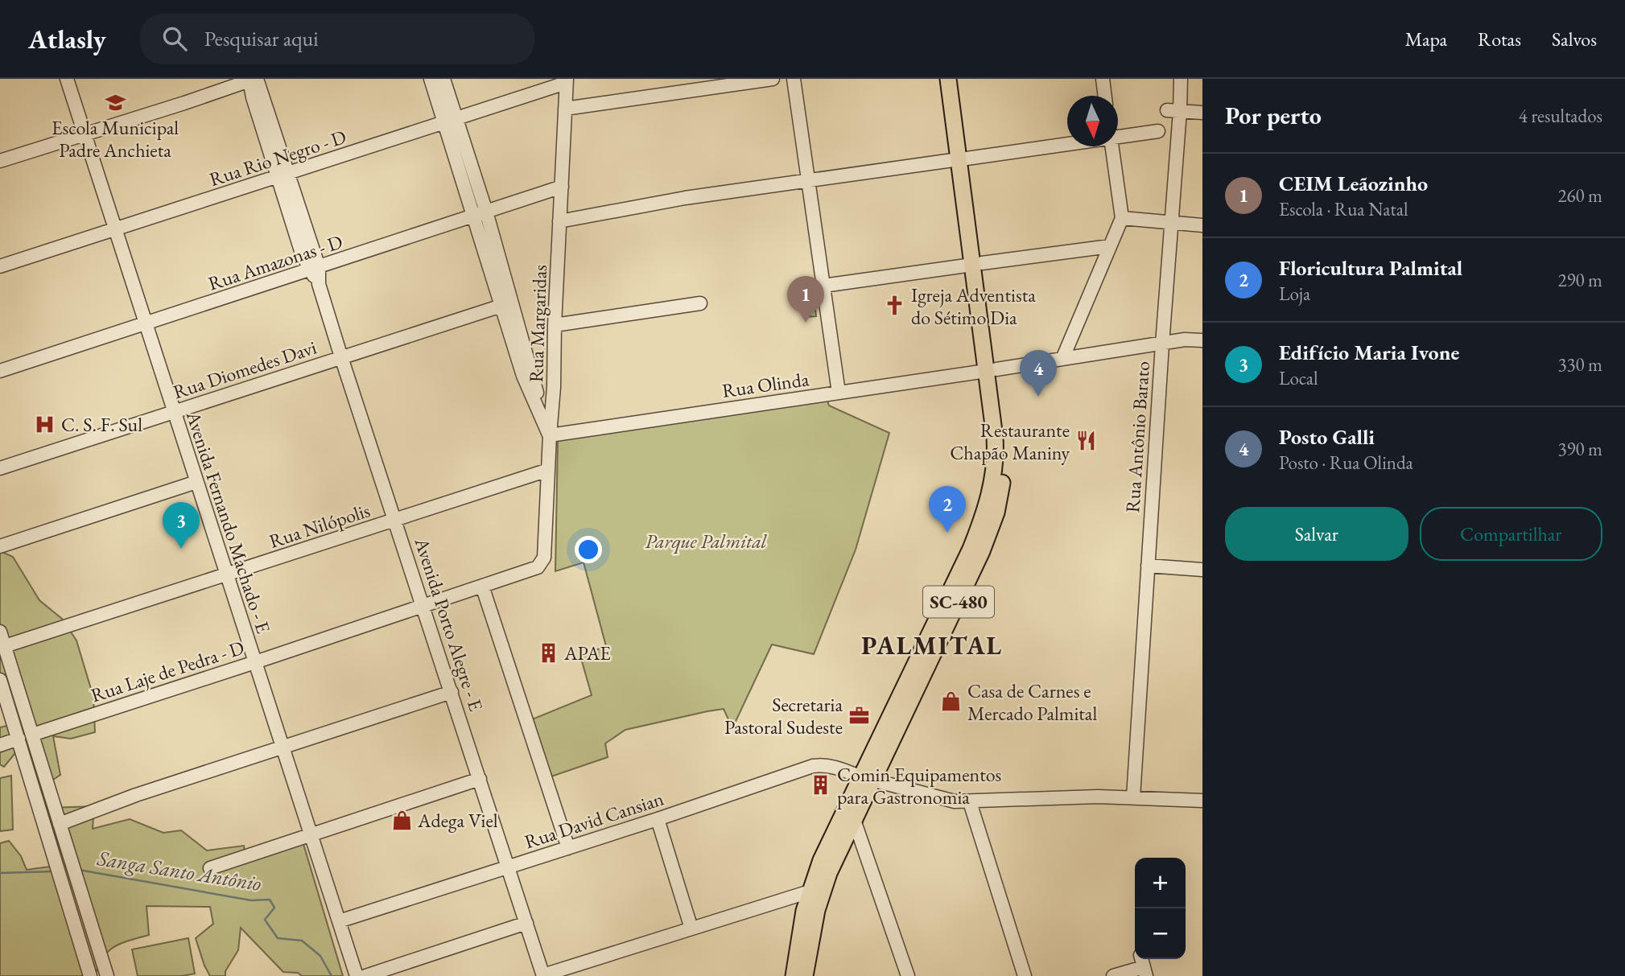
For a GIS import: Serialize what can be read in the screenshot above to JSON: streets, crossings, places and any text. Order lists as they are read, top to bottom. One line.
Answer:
{"streets":{"main road":["SC-480"],"street":["Rua Rio Negro - D","Rua Amazonas - D","Rua Margaridas","Rua Diomedes Davi","Rua Olinda","Rua Antônio Barato","Avenida Fernando Machado - E","Rua Nilópolis","Avenida Porto Alegre - E","Rua Laje de Pedra - D","Rua David Cansian"]},"crossings":[["Rua Rio Negro - D","Rua Margaridas"],["Rua Rio Negro - D","Avenida Fernando Machado - E"],["Rua Rio Negro - D","Avenida Porto Alegre - E"],["Rua Amazonas - D","Rua Margaridas"],["Rua Amazonas - D","Avenida Fernando Machado - E"],["Rua Amazonas - D","Avenida Porto Alegre - E"],["Rua Margaridas","Rua Olinda"],["Rua Margaridas","Rua Nilópolis"],["Rua Margaridas","Rua Laje de Pedra - D"],["Rua Diomedes Davi","Avenida Fernando Machado - E"],["Rua Diomedes Davi","Avenida Porto Alegre - E"],["Rua Olinda","Rua Antônio Barato"],["Rua Olinda","SC-480"],["Rua Antônio Barato","Rua David Cansian"],["Avenida Fernando Machado - E","Rua Nilópolis"],["Avenida Fernando Machado - E","Rua Laje de Pedra - D"],["Avenida Fernando Machado - E","Rua David Cansian"],["Rua Nilópolis","Avenida Porto Alegre - E"],["SC-480","Rua David Cansian"],["Avenida Porto Alegre - E","Rua Laje de Pedra - D"],["Avenida Porto Alegre - E","Rua David Cansian"]],"districts":["PALMITAL"],"water":["Sanga Santo Antônio"],"parks":["Parque Palmital"],"places":{"school or university":["Escola Municipal Padre Anchieta"],"church":["Igreja Adventista do Sétimo Dia"],"hospital":["C. S. F. Sul"],"restaurant":["Restaurante Chapão Maniny"],"building":["APAE","Comin Equipamentos para Gastronomia"],"shop":["Casa de Carnes e Mercado Palmital","Adega Viel"],"office":["Secretaria Pastoral Sudeste"]},"north":"bottom","page":{"header":"Atlasly","search":"Pesquisar aqui","nav":["Mapa","Rotas","Salvos"],"heading":["Por perto","4 resultados"],"list":[{"mark":"1","name":"CEIM Leãozinho","note":"Escola · Rua Natal","value":"260 m"},{"mark":"2","name":"Floricultura Palmital","note":"Loja","value":"290 m"},{"mark":"3","name":"Edifício Maria Ivone","note":"Local","value":"330 m"},{"mark":"4","name":"Posto Galli","note":"Posto · Rua Olinda","value":"390 m"}],"pins":["1","4","2","3"],"buttons":["Salvar","Compartilhar"],"map_buttons":["+","−"]}}
